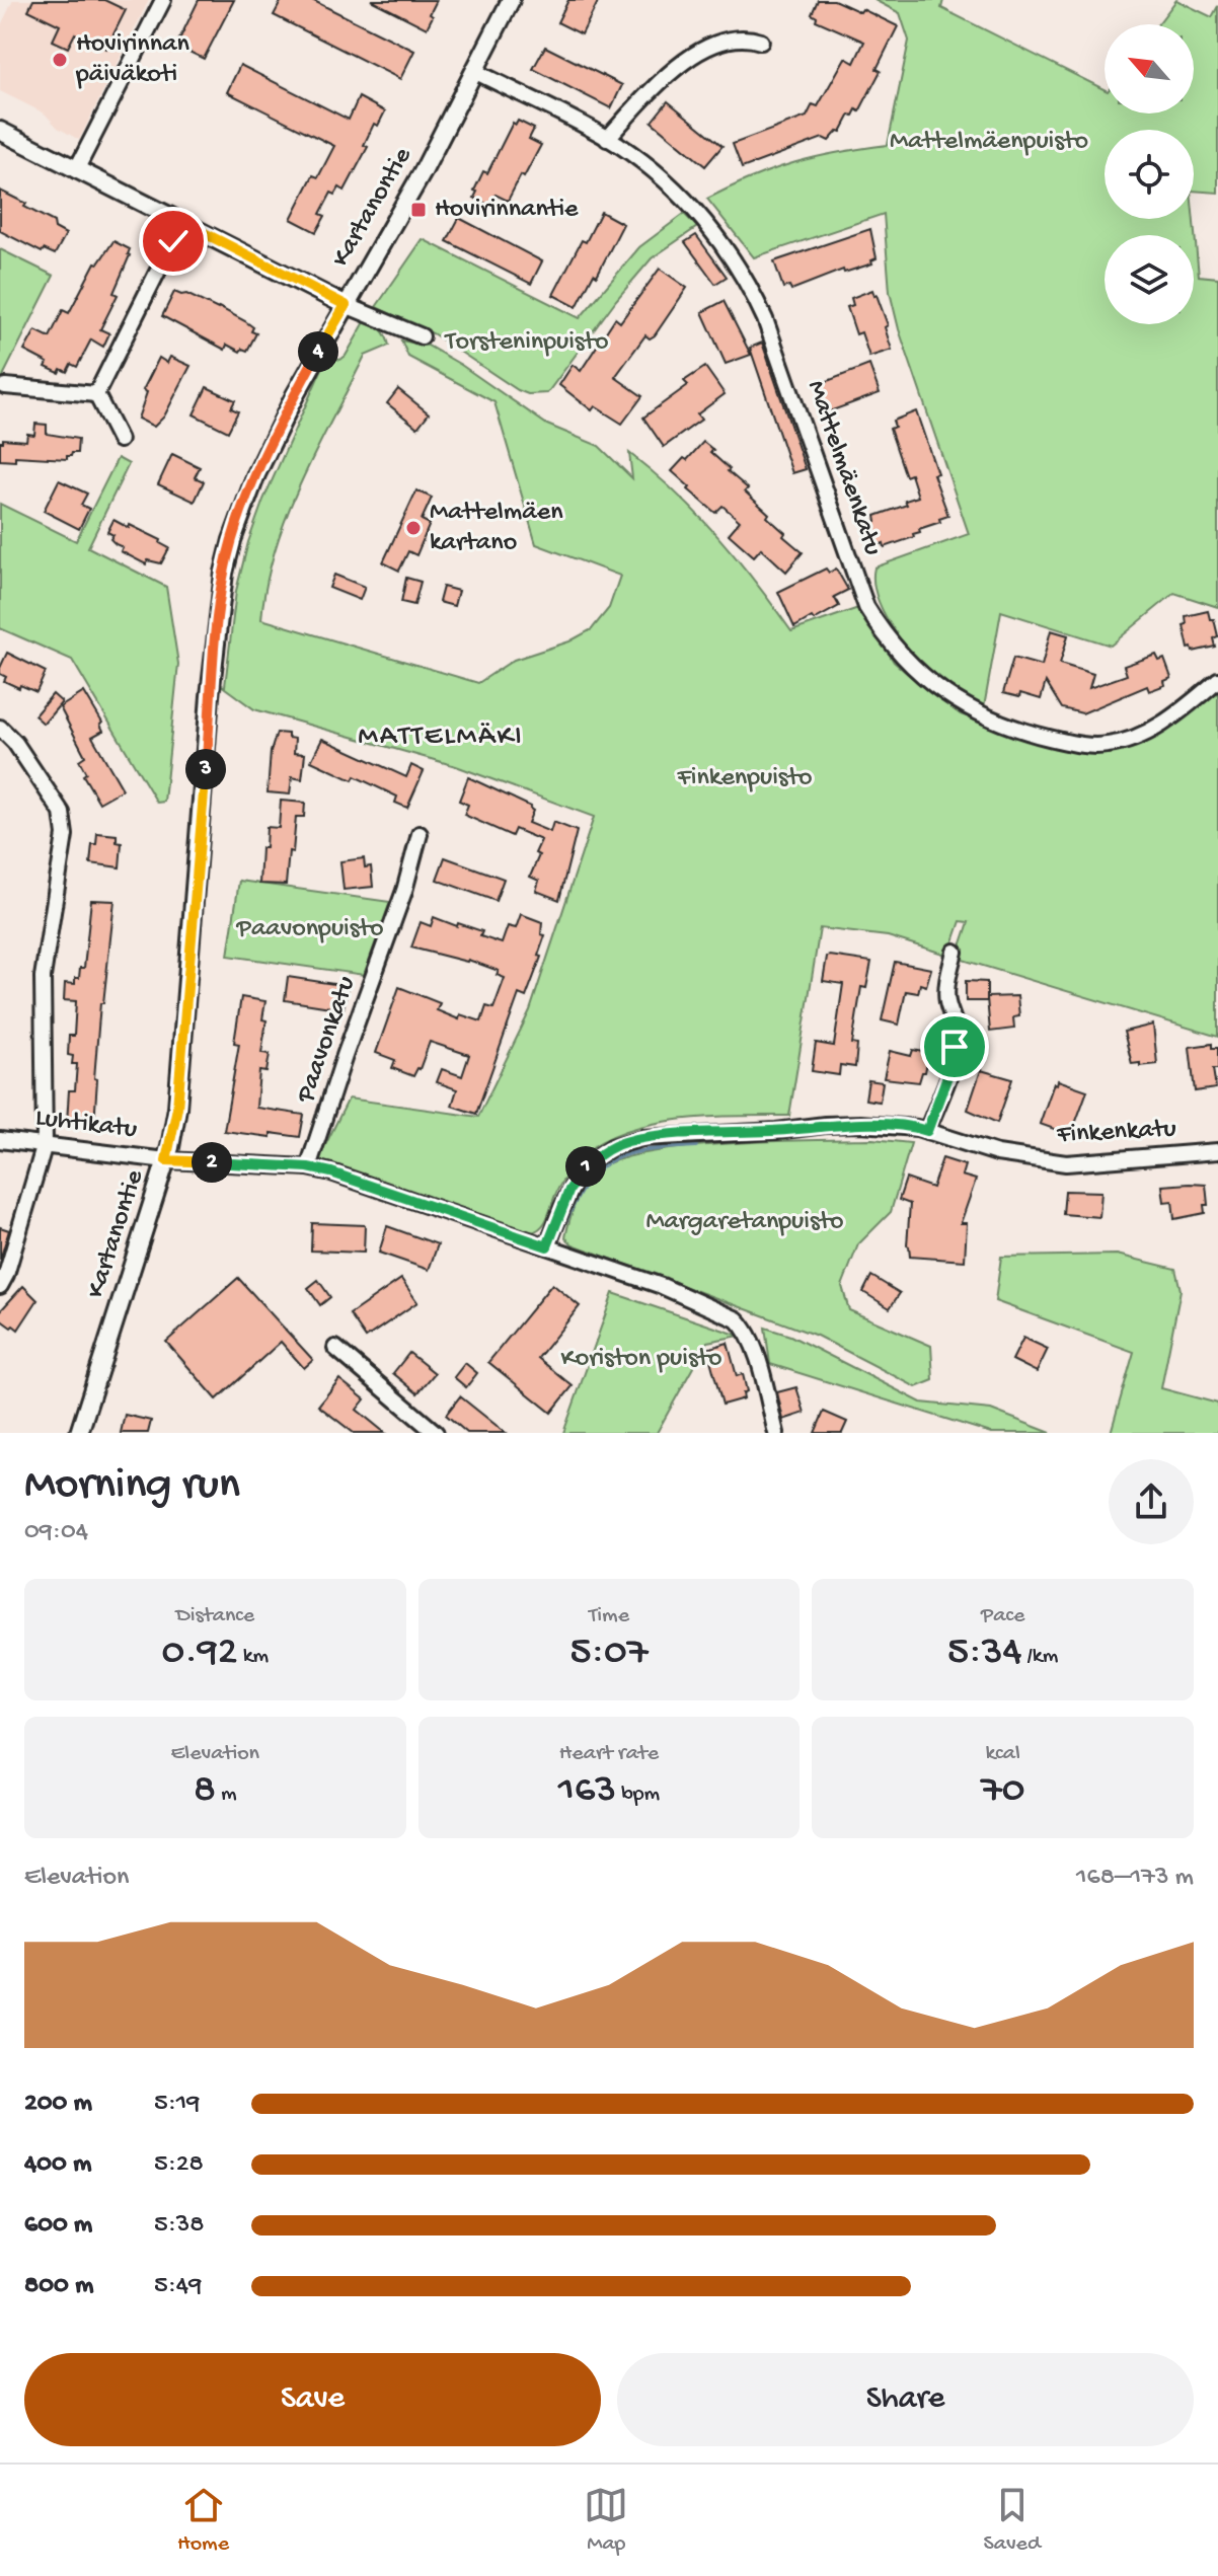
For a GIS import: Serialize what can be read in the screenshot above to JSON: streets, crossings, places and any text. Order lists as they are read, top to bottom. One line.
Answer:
{"streets":{"street":["Kartanontie","Mattelmäenkatu","Paavonkatu","Luhtikatu","Finkenkatu"]},"crossings":[["Kartanontie","Mattelmäenkatu"],["Kartanontie","Luhtikatu"],["Paavonkatu","Luhtikatu"],["Luhtikatu","Finkenkatu"]],"districts":["MATTELMÄKI"],"parks":["Mattelmäenpuisto","Torsteninpuisto","Finkenpuisto","Paavonpuisto","Margaretanpuisto","Koriston puisto"],"places":{"other":["Hovirinnan päiväkoti","Mattelmäen kartano"],"transit":["Hovirinnantie"]},"north":"top left","page":{"pins":["4","3","2","1"],"heading":["Morning run","09:04"],"stats":[["Distance","0.92 km"],["Time","5:07"],["Pace","5:34 /km"],["Elevation","8 m"],["Heart rate","163 bpm"],["kcal","70"]],"chart":["Elevation","168–173 m"],"list":[{"name":"200 m","note":"5:19"},{"name":"400 m","note":"5:28"},{"name":"600 m","note":"5:38"},{"name":"800 m","note":"5:49"}],"buttons":["Save","Share"],"tabs":["Home","Map","Saved"]}}
